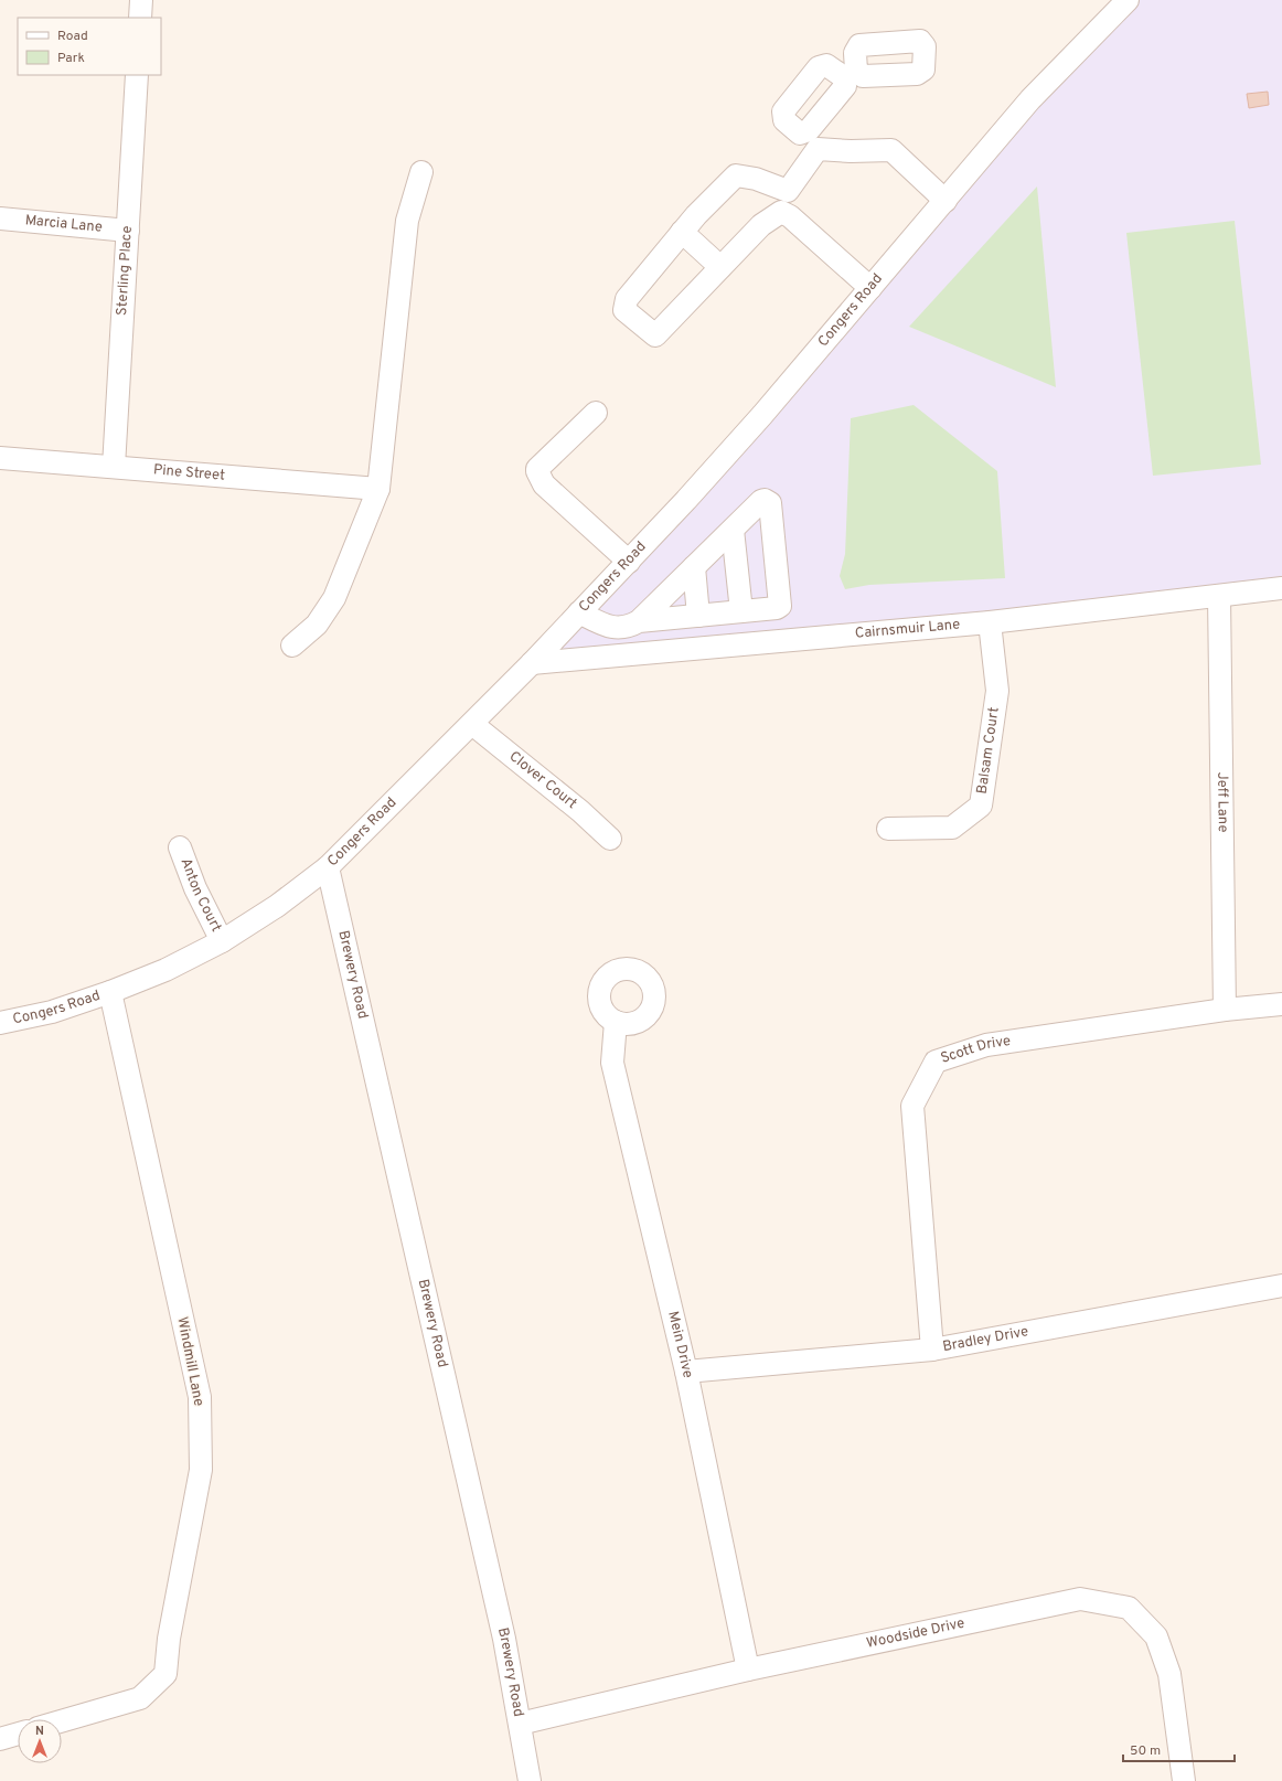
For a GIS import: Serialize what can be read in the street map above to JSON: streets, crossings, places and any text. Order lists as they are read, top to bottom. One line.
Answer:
{"streets":{"street":["Marcia Lane","Sterling Place","Congers Road","Pine Street","Cairnsmuir Lane","Balsam Court","Clover Court","Jeff Lane","Anton Court","Brewery Road","Scott Drive","Bradley Drive","Mein Drive","Windmill Lane","Woodside Drive"]},"crossings":[["Marcia Lane","Sterling Place"],["Sterling Place","Pine Street"],["Congers Road","Cairnsmuir Lane"],["Congers Road","Clover Court"],["Congers Road","Anton Court"],["Congers Road","Brewery Road"],["Congers Road","Windmill Lane"],["Cairnsmuir Lane","Balsam Court"],["Cairnsmuir Lane","Jeff Lane"],["Jeff Lane","Scott Drive"],["Brewery Road","Woodside Drive"],["Scott Drive","Bradley Drive"],["Bradley Drive","Mein Drive"],["Mein Drive","Woodside Drive"]],"legend":["Road","Park"],"scale_bar":"50 m","north":"top"}
